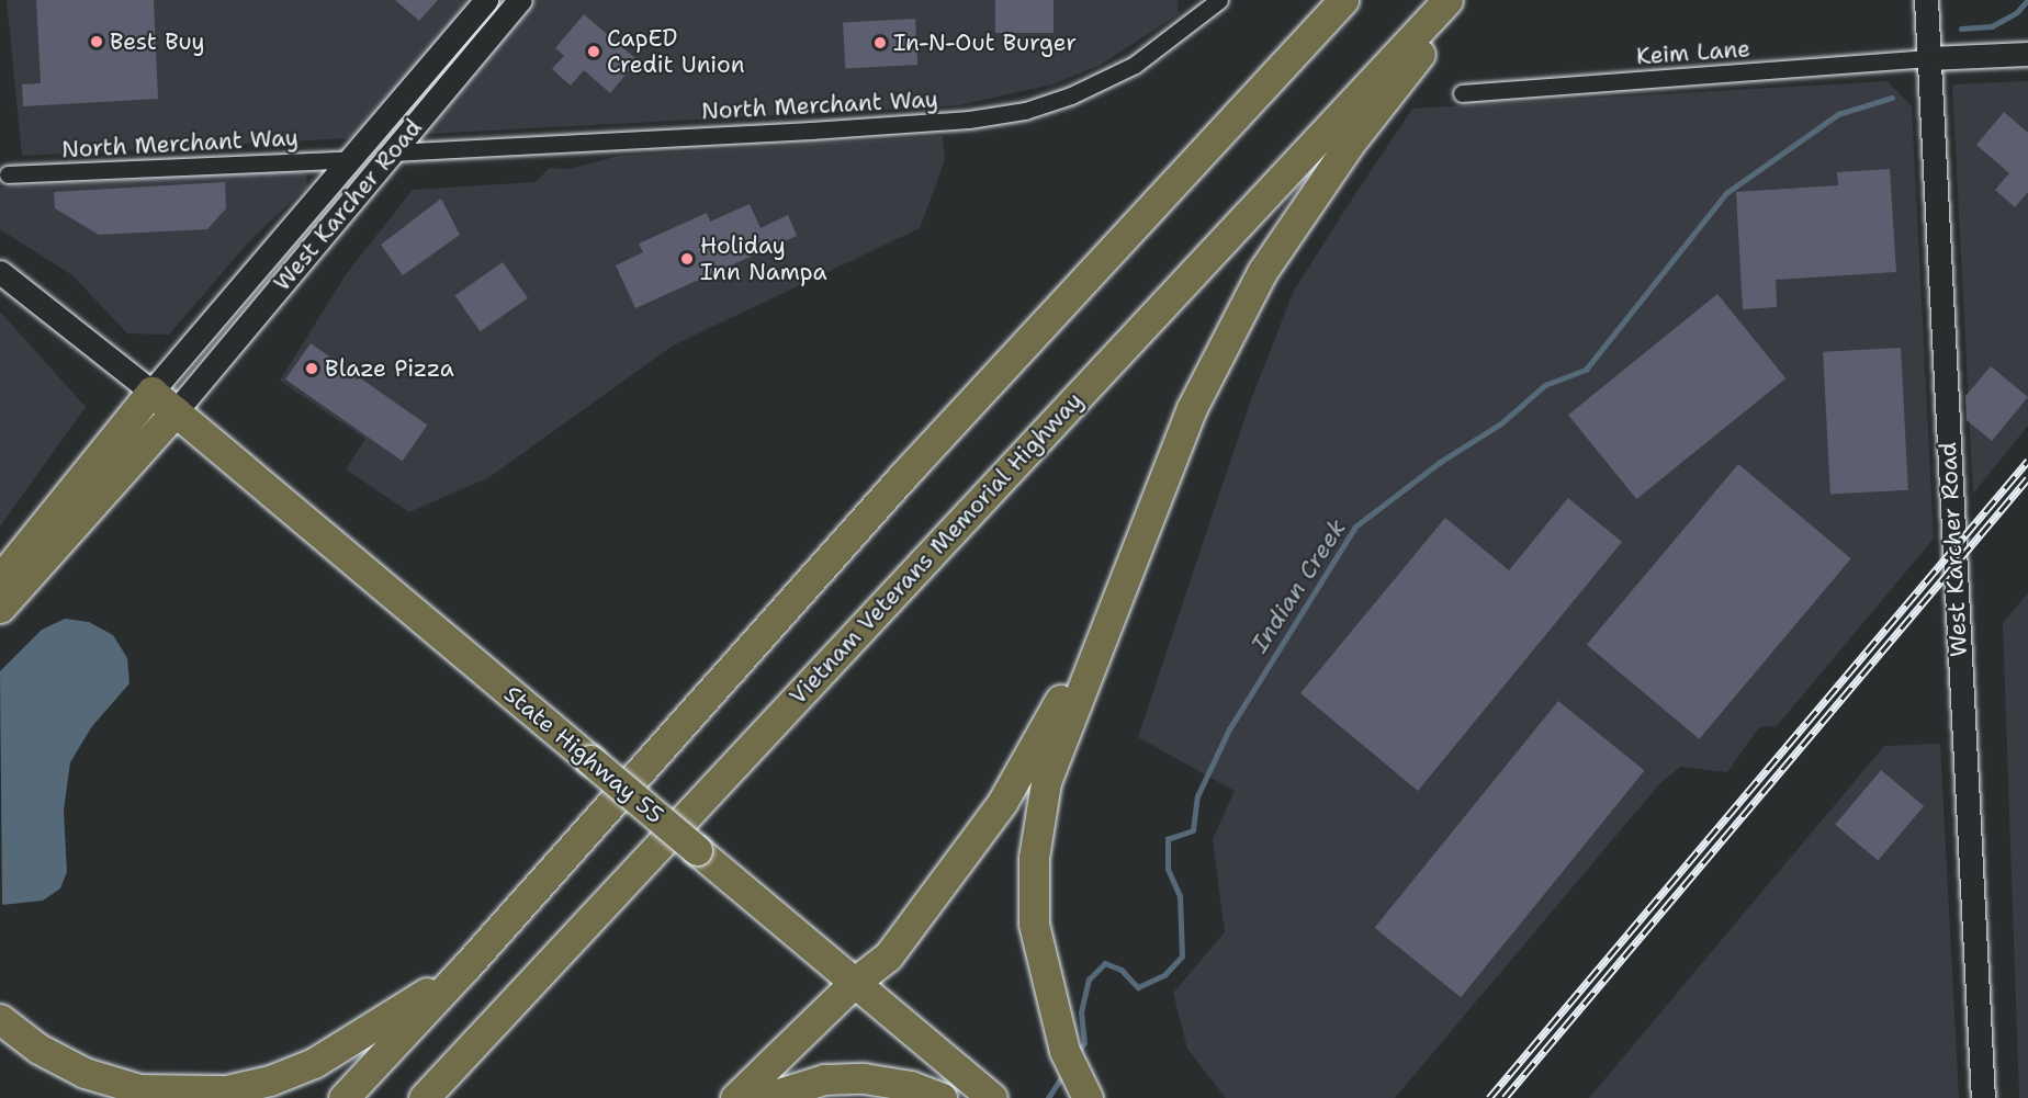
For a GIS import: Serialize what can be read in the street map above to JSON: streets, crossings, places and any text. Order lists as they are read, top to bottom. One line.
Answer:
{"streets":{"highway":["Vietnam Veterans Memorial Highway","State Highway 55"],"main road":["West Karcher Road"],"street":["Keim Lane","North Merchant Way"]},"crossings":[["Keim Lane","West Karcher Road"],["North Merchant Way","West Karcher Road"],["West Karcher Road","State Highway 55"]],"water":["Indian Creek"],"places":["Best Buy","In-N-Out Burger","CapED Credit Union","Holiday Inn Nampa","Blaze Pizza"]}
